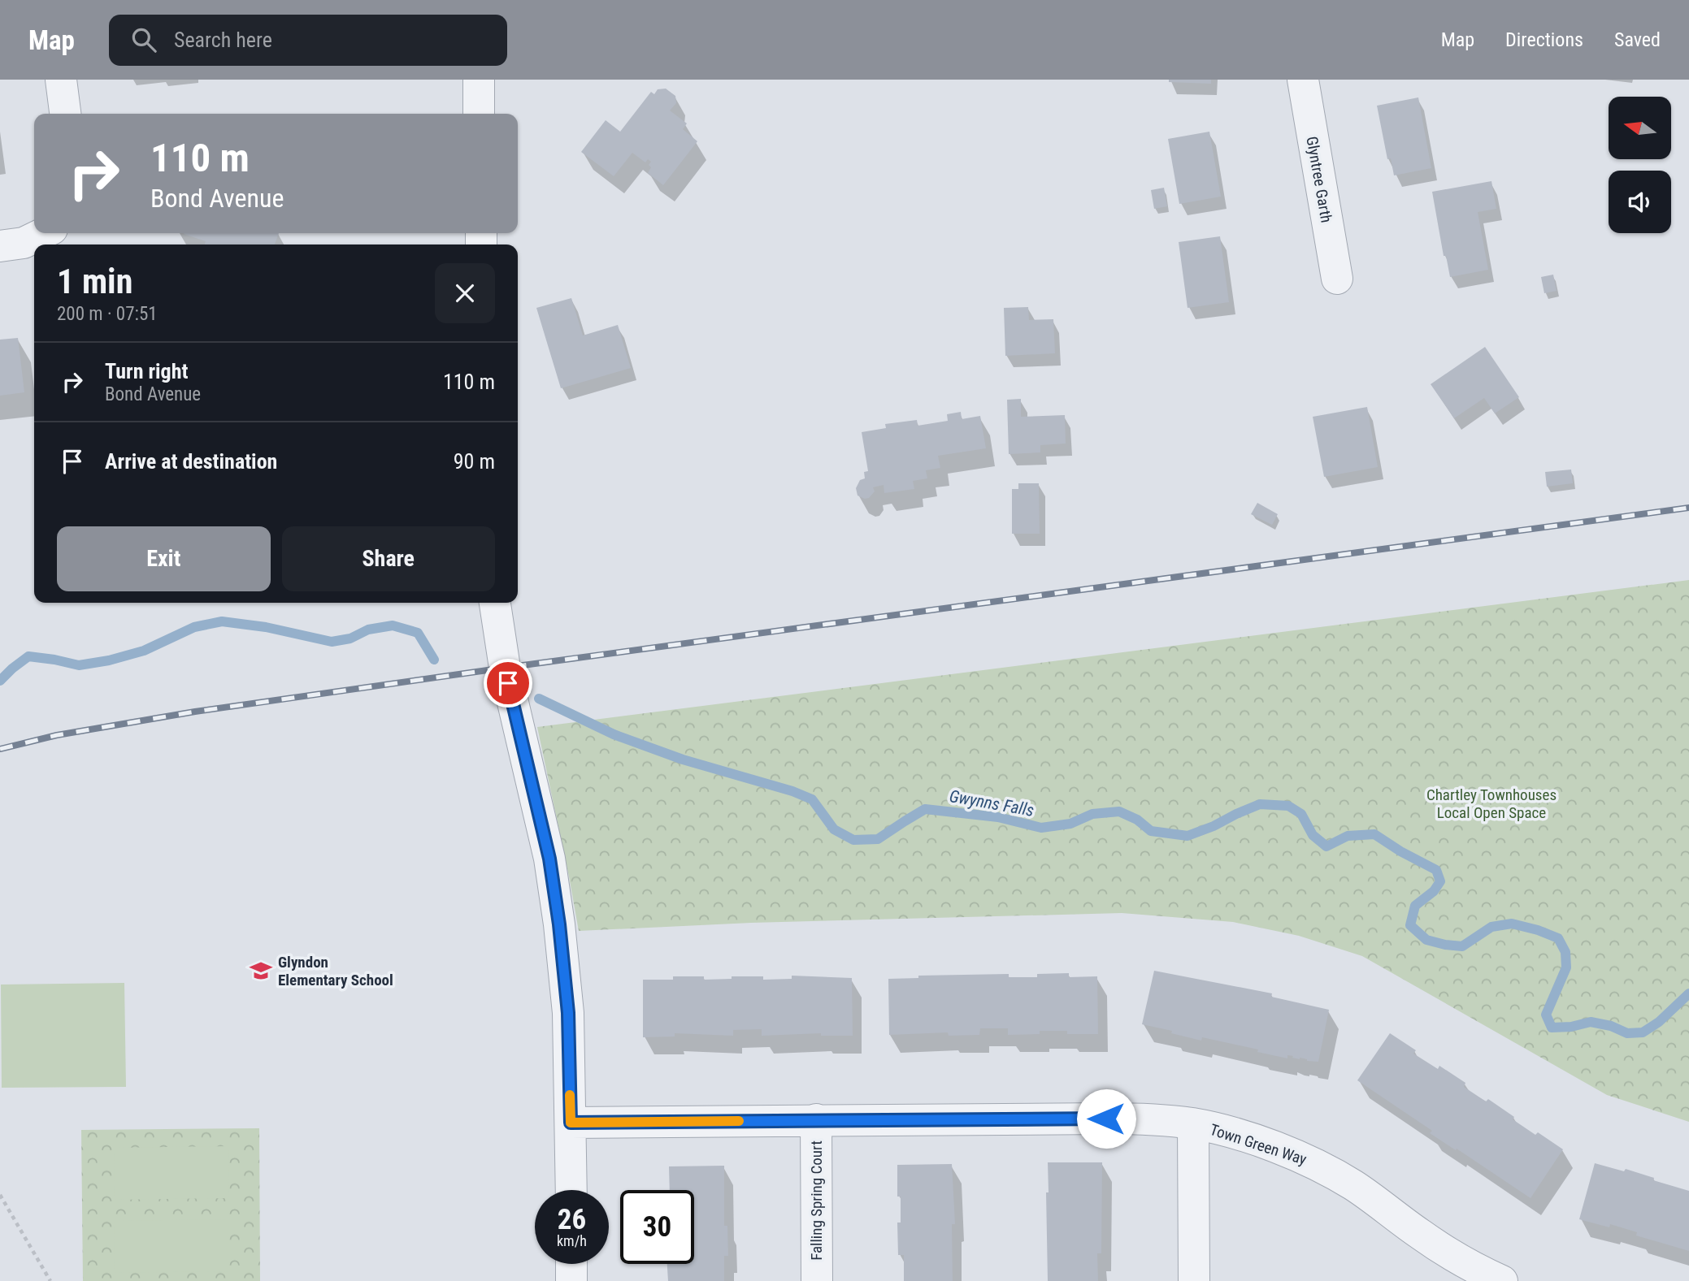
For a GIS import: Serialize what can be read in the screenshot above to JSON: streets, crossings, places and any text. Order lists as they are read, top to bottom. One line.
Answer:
{"streets":{"street":["Glyntree Garth","Town Green Way","Falling Spring Court"]},"crossings":[["Town Green Way","Falling Spring Court"]],"water":["Gwynns Falls"],"parks":["Chartley Townhouses Local Open Space"],"places":{"school or university":["Glyndon Elementary School"]},"north":"left","page":{"header":"Map","search":"Search here","nav":["Map","Directions","Saved"],"turn":["110 m","Bond Avenue"],"heading":["1 min","200 m · 07:51"],"list":[{"name":"Turn right","note":"Bond Avenue","value":"110 m"},{"name":"Arrive at destination","value":"90 m"}],"buttons":["Exit","Share"],"speed":"26 km/h","limit":"30"}}
